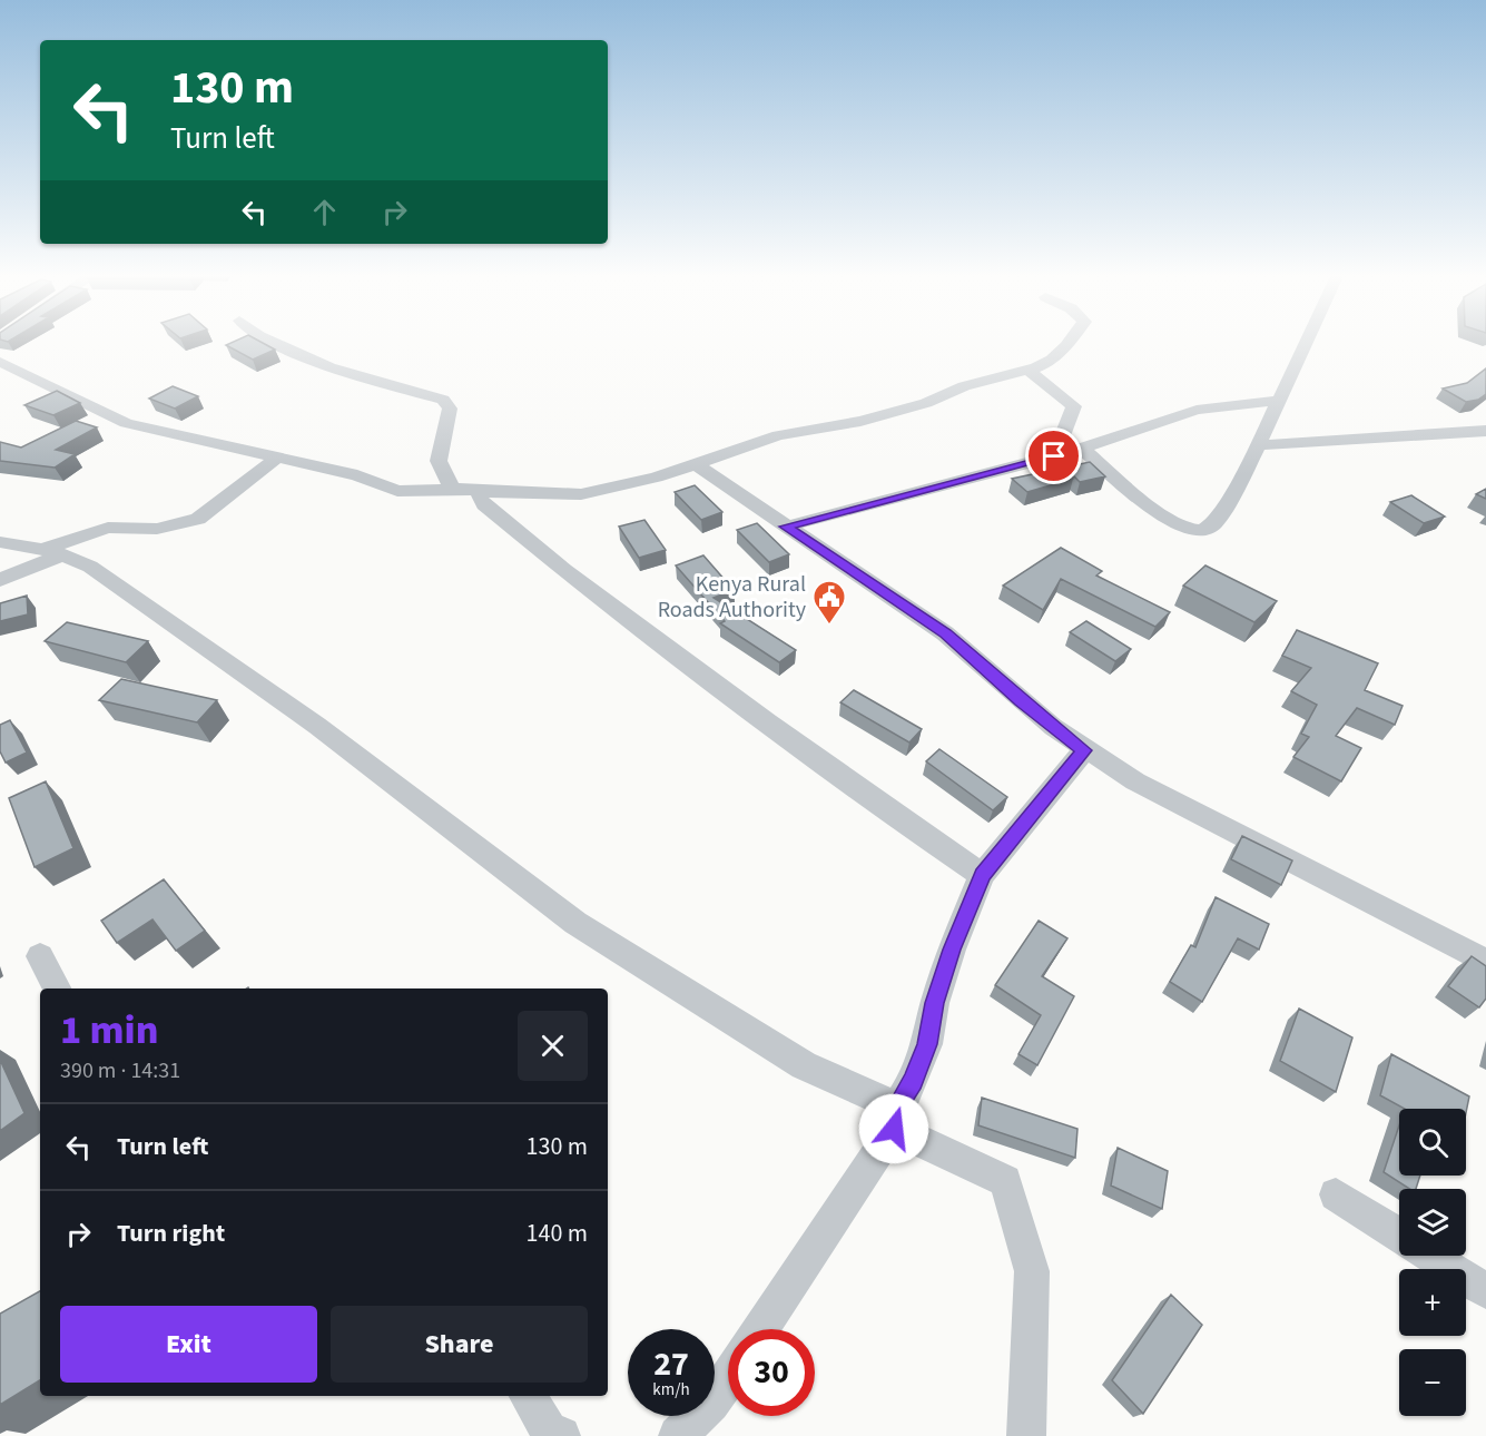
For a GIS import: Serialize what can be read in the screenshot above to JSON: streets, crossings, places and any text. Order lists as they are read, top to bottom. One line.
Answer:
{"places":{"public building":["Kenya Rural Roads Authority"]},"page":{"turn":["130 m","Turn left"],"heading":["1 min","390 m · 14:31"],"list":[{"name":"Turn left","value":"130 m"},{"name":"Turn right","value":"140 m"}],"map_buttons":["+","−"],"buttons":["Exit","Share"],"speed":"27 km/h","limit":"30"}}
